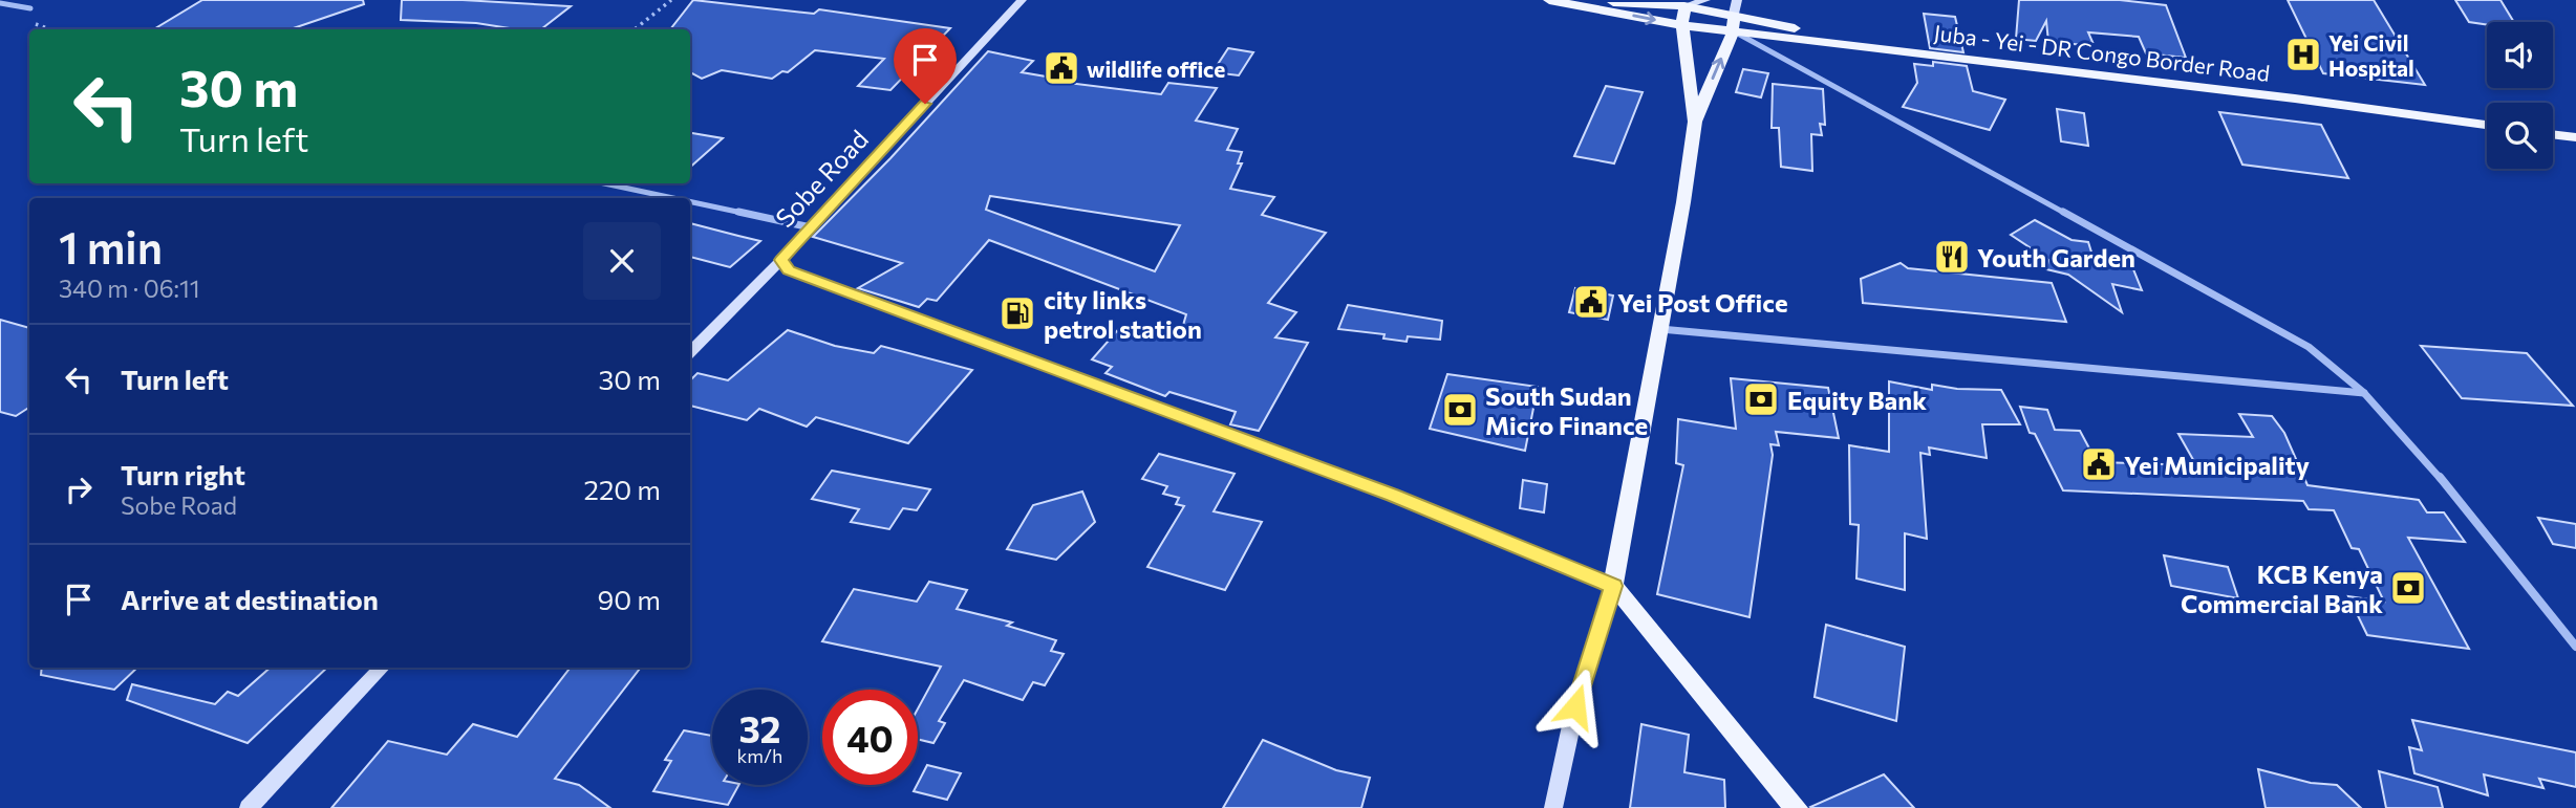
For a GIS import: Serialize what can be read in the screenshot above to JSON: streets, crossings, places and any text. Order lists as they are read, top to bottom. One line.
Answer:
{"streets":{"main road":["Juba - Yei - DR Congo Border Road"],"street":["Sobe Road"]},"places":{"hospital":["Yei Civil Hospital"],"public building":["wildlife office","Yei Post Office","Yei Municipality"],"restaurant":["Youth Garden"],"fuel station":["city links petrol station"],"bank":["Equity Bank","South Sudan Micro Finance","KCB Kenya Commercial Bank"]},"page":{"turn":["30 m","Turn left"],"heading":["1 min","340 m · 06:11"],"list":[{"name":"Turn left","value":"30 m"},{"name":"Turn right","note":"Sobe Road","value":"220 m"},{"name":"Arrive at destination","value":"90 m"}],"speed":"32 km/h","limit":"40"}}
